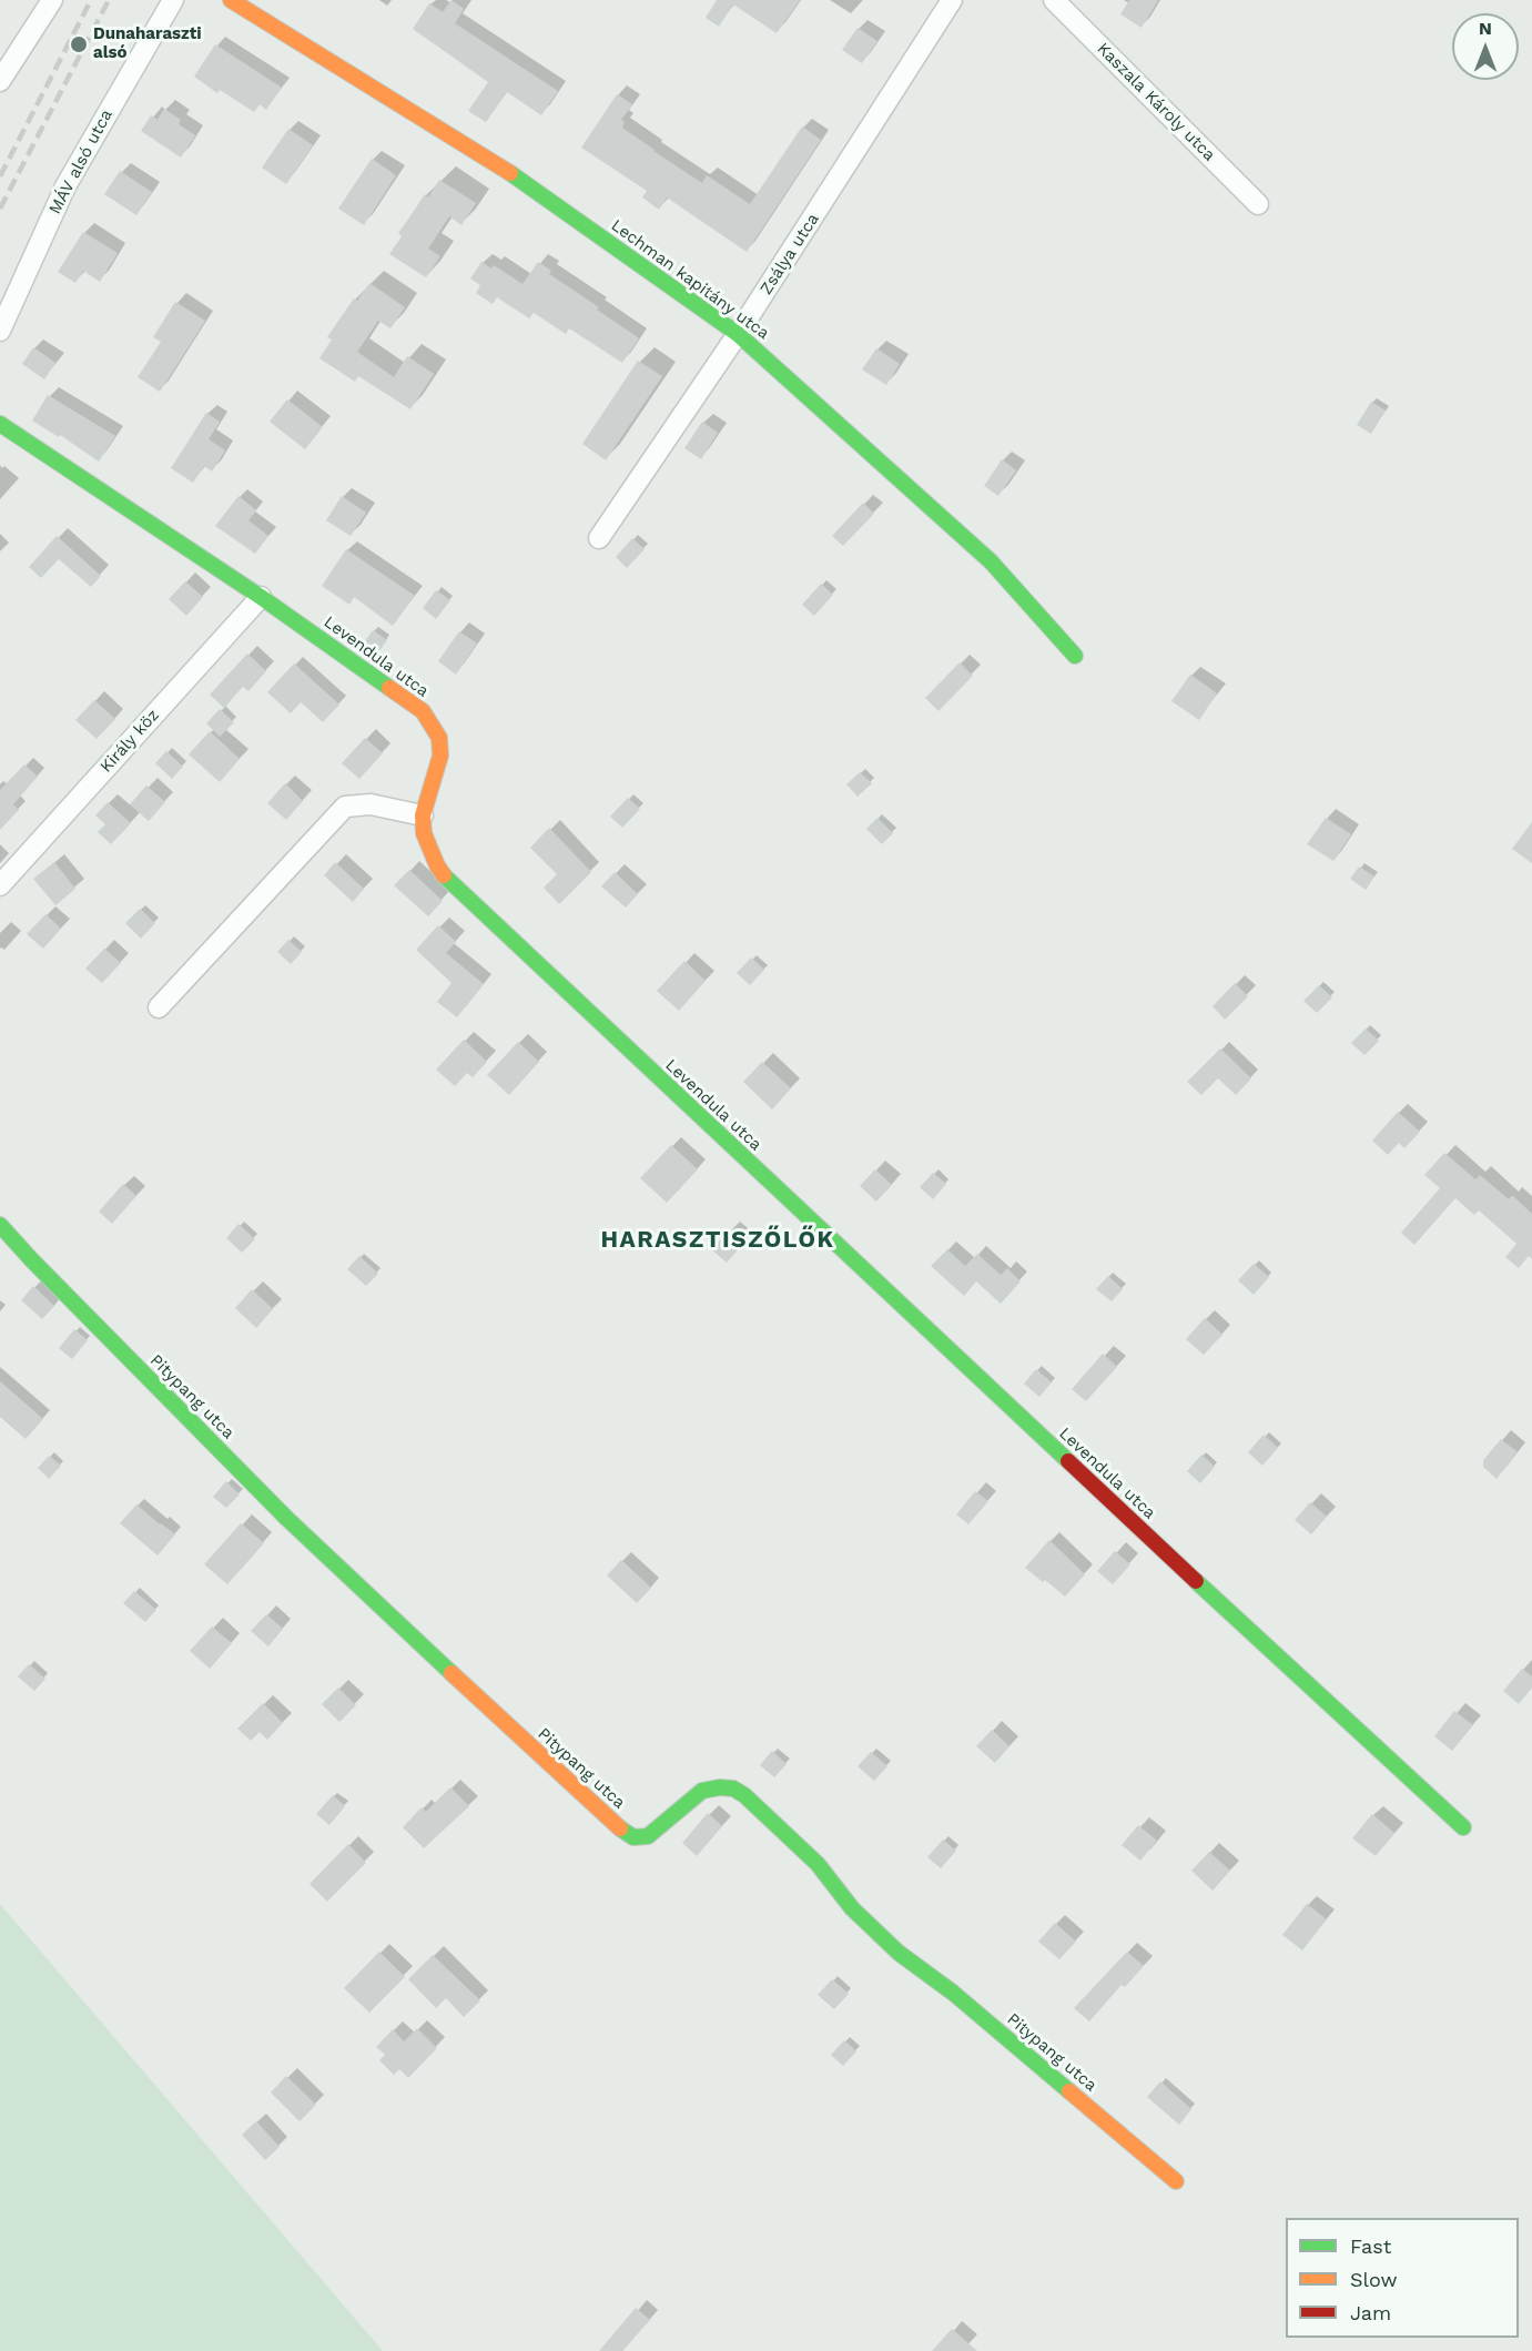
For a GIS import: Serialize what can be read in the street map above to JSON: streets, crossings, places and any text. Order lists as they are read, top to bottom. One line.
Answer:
{"streets":{"street":["Kaszala Károly utca","MÁV alsó utca","Zsálya utca","Lechman kapitány utca","Levendula utca","Király köz","Pitypang utca"]},"crossings":[["Zsálya utca","Lechman kapitány utca"],["Levendula utca","Király köz"]],"districts":["HARASZTISZŐLŐK"],"places":["Dunaharaszti alsó"],"legend":["Fast","Slow","Jam"],"north":"top"}
